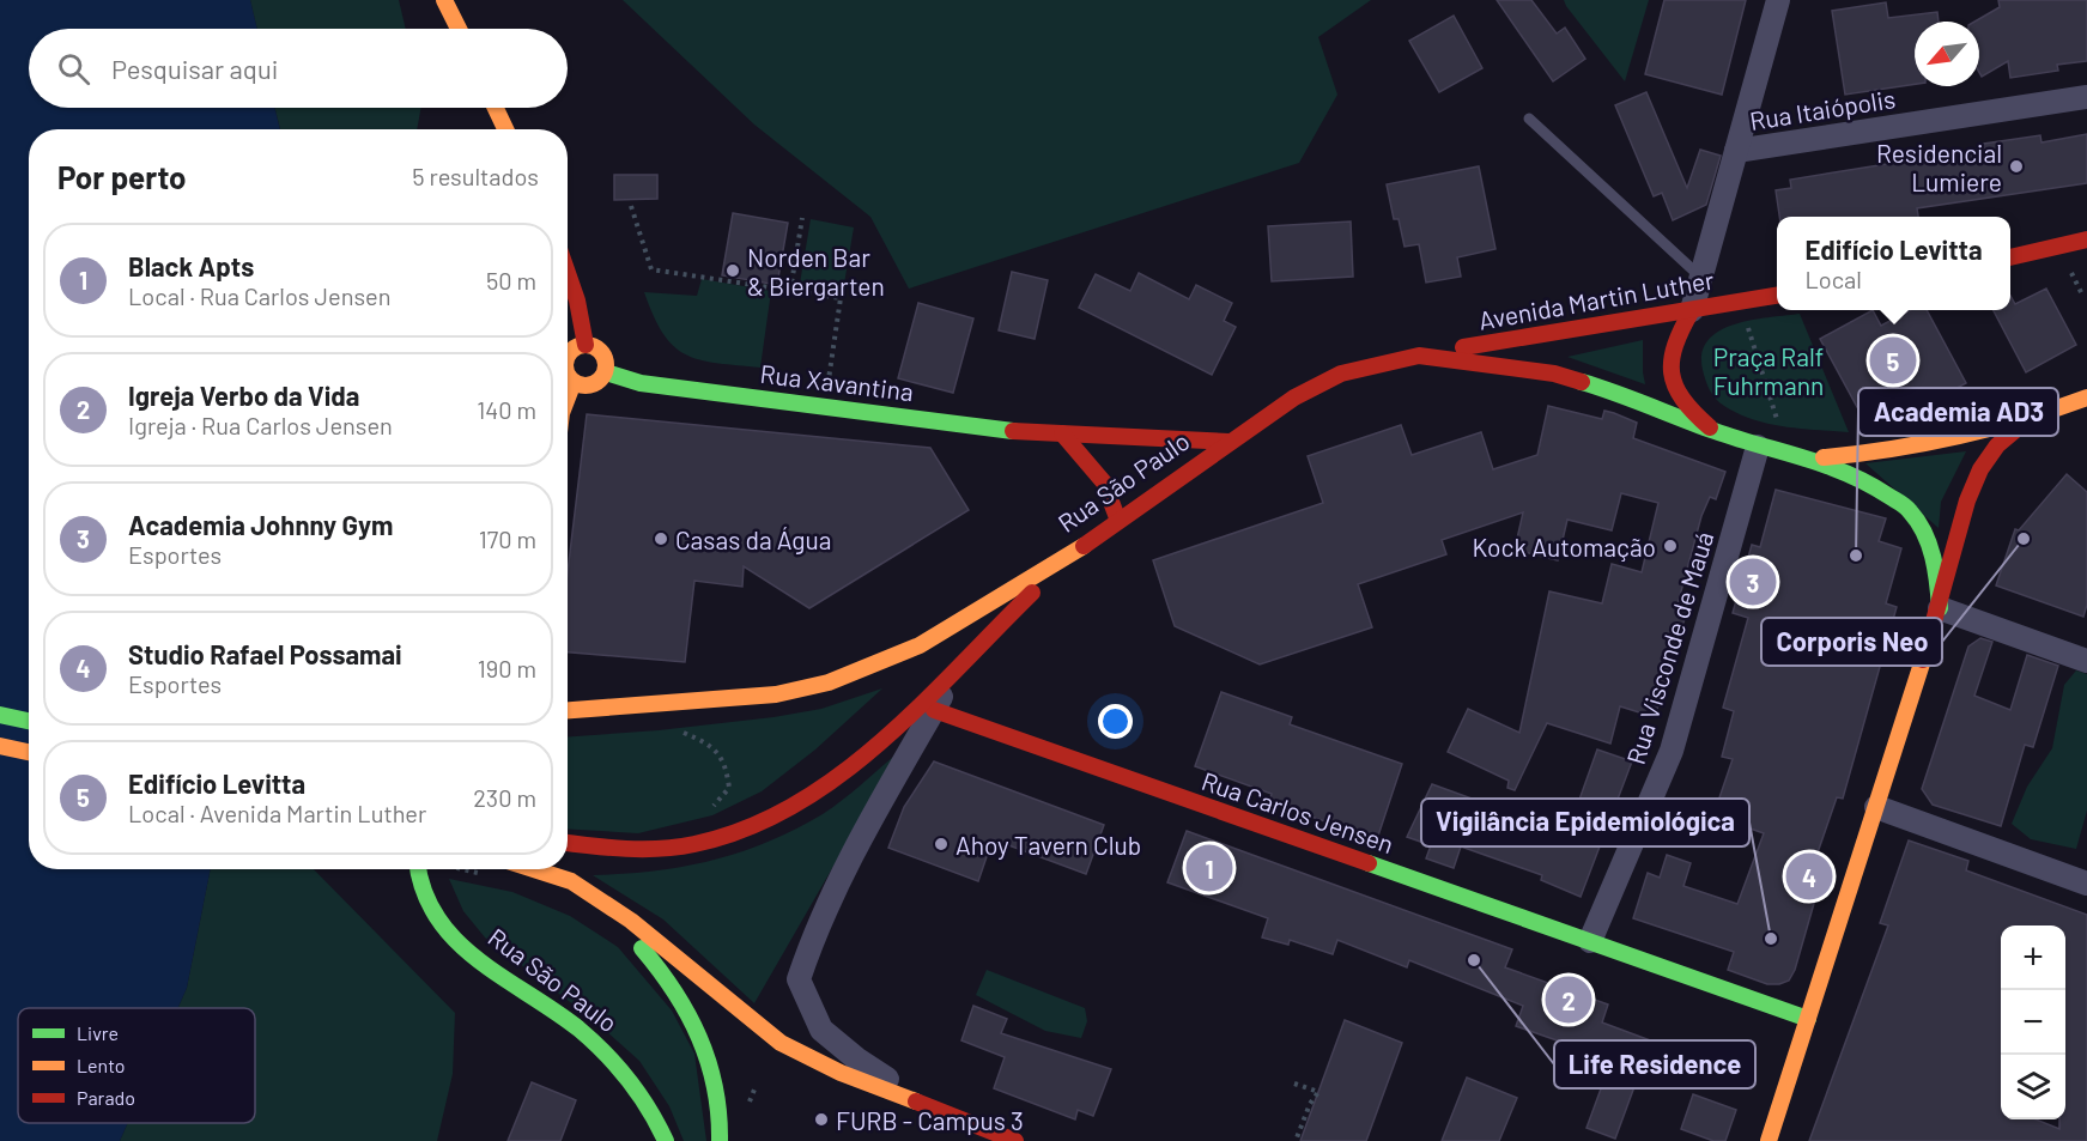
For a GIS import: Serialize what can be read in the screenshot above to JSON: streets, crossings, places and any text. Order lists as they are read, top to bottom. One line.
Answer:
{"streets":{"main road":["Avenida Martin Luther","Rua Xavantina","Rua São Paulo","Rua Carlos Jensen"],"street":["Rua Itaiópolis","Rua Visconde de Mauá"]},"crossings":[["Avenida Martin Luther","Rua São Paulo"],["Rua Xavantina","Rua São Paulo"],["Rua São Paulo","Rua Visconde de Mauá"],["Rua Visconde de Mauá","Rua Carlos Jensen"]],"parks":["Praça Ralf Fuhrmann"],"places":["Residencial Lumiere","Norden Bar & Biergarten","Casas da Água","Corporis Neo","Kock Automação","Academia AD3","Ahoy Tavern Club","Vigilância Epidemiológica","Life Residence","FURB - Campus 3"],"legend":["Livre","Lento","Parado"],"north":"bottom left","page":{"search":"Pesquisar aqui","heading":["Por perto","5 resultados"],"popup":["Edifício Levitta","Local"],"list":[{"mark":"1","name":"Black Apts","note":"Local · Rua Carlos Jensen","value":"50 m"},{"mark":"2","name":"Igreja Verbo da Vida","note":"Igreja · Rua Carlos Jensen","value":"140 m"},{"mark":"3","name":"Academia Johnny Gym","note":"Esportes","value":"170 m"},{"mark":"4","name":"Studio Rafael Possamai","note":"Esportes","value":"190 m"},{"mark":"5","name":"Edifício Levitta","note":"Local · Avenida Martin Luther","value":"230 m"}],"pins":["5","3","1","4","2"],"map_buttons":["+","−"]}}
